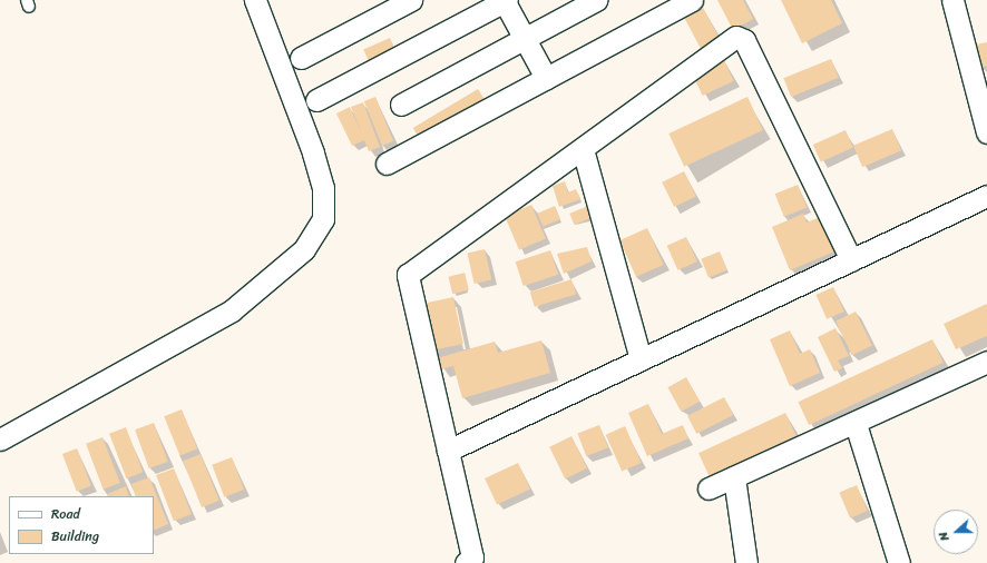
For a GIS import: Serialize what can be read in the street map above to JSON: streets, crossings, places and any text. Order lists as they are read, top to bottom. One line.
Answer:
{"legend":["Road","Building"],"north":"left"}
